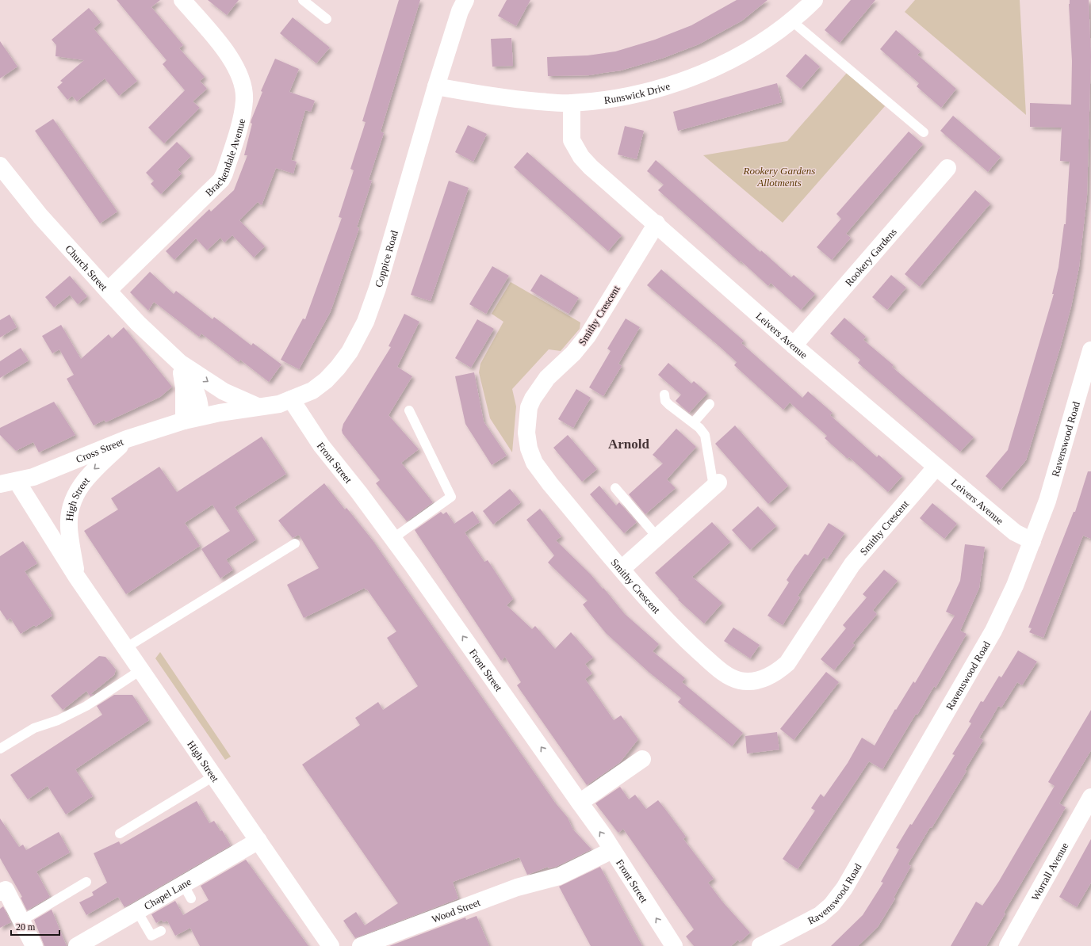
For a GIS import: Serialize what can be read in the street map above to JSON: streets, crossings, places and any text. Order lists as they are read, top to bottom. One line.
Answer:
{"streets":{"street":["Runswick Drive","Brackendale Avenue","Rookery Gardens","Coppice Road","Church Street","Smithy Crescent","Leivers Avenue","Ravenswood Road","Cross Street","Front Street","High Street","Worrall Avenue","Chapel Lane","Wood Street"]},"crossings":[["Runswick Drive","Coppice Road"],["Runswick Drive","Leivers Avenue"],["Brackendale Avenue","Church Street"],["Rookery Gardens","Leivers Avenue"],["Coppice Road","Church Street"],["Coppice Road","Cross Street"],["Coppice Road","Front Street"],["Church Street","Cross Street"],["Smithy Crescent","Leivers Avenue"],["Leivers Avenue","Ravenswood Road"],["Cross Street","High Street"],["Front Street","Wood Street"],["High Street","Chapel Lane"]],"one_way":["Front Street"],"districts":["Arnold"],"parks":["Rookery Gardens Allotments"],"scale_bar":"20 m"}
